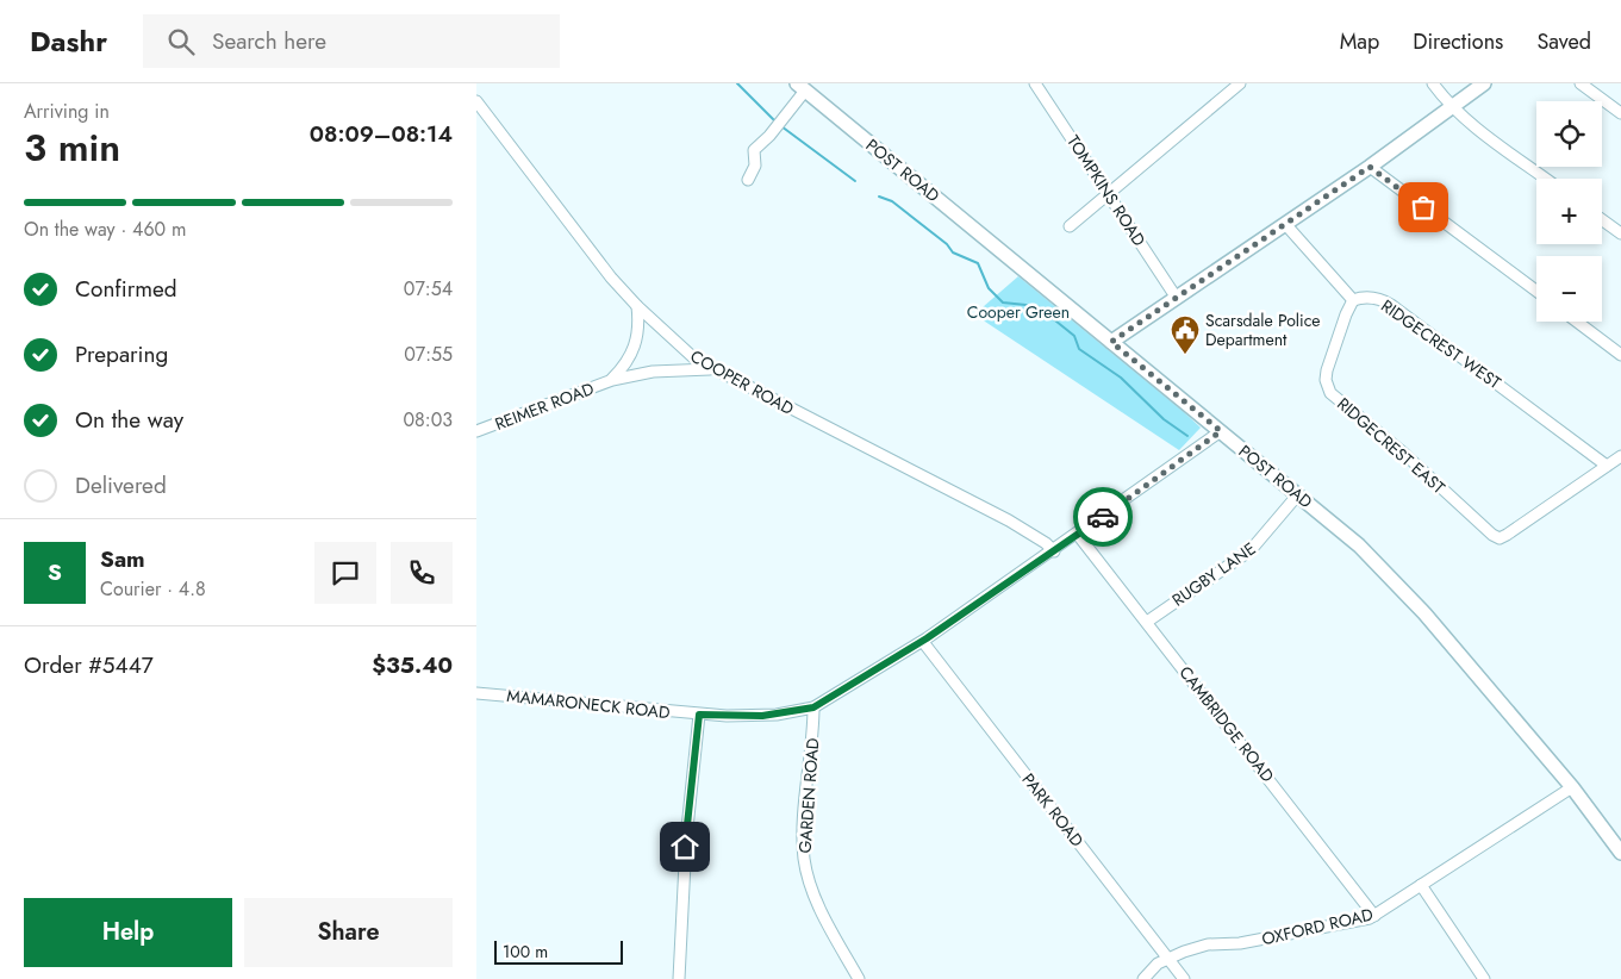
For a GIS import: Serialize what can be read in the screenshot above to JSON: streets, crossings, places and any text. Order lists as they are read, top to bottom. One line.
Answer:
{"streets":{"main road":["POST ROAD"],"street":["TOMPKINS ROAD","RIDGECREST WEST","COOPER ROAD","REIMER ROAD","RIDGECREST EAST","RUGBY LANE","MAMARONECK ROAD","CAMBRIDGE ROAD","GARDEN ROAD","PARK ROAD","OXFORD ROAD"]},"crossings":[["POST ROAD","RUGBY LANE"],["POST ROAD","MAMARONECK ROAD"],["POST ROAD","OXFORD ROAD"],["RIDGECREST WEST","RIDGECREST EAST"],["COOPER ROAD","REIMER ROAD"],["COOPER ROAD","MAMARONECK ROAD"],["RUGBY LANE","CAMBRIDGE ROAD"],["MAMARONECK ROAD","CAMBRIDGE ROAD"],["MAMARONECK ROAD","GARDEN ROAD"],["MAMARONECK ROAD","PARK ROAD"],["CAMBRIDGE ROAD","OXFORD ROAD"],["PARK ROAD","OXFORD ROAD"]],"parks":["Cooper Green"],"places":{"public building":["Scarsdale Police Department"]},"scale_bar":"100 m","page":{"header":"Dashr","search":"Search here","nav":["Map","Directions","Saved"],"heading":["3 min","Arriving in","08:09–08:14"],"panel":["Sam","Courier · 4.8","Order #5447","$35.40"],"map_buttons":["+","−"],"bar":"On the way · 460 m","list":[["Confirmed","07:54"],["Preparing","07:55"],["On the way","08:03"],"Delivered"],"round":"S","buttons":["Help","Share"],"scale":"100 m"}}
